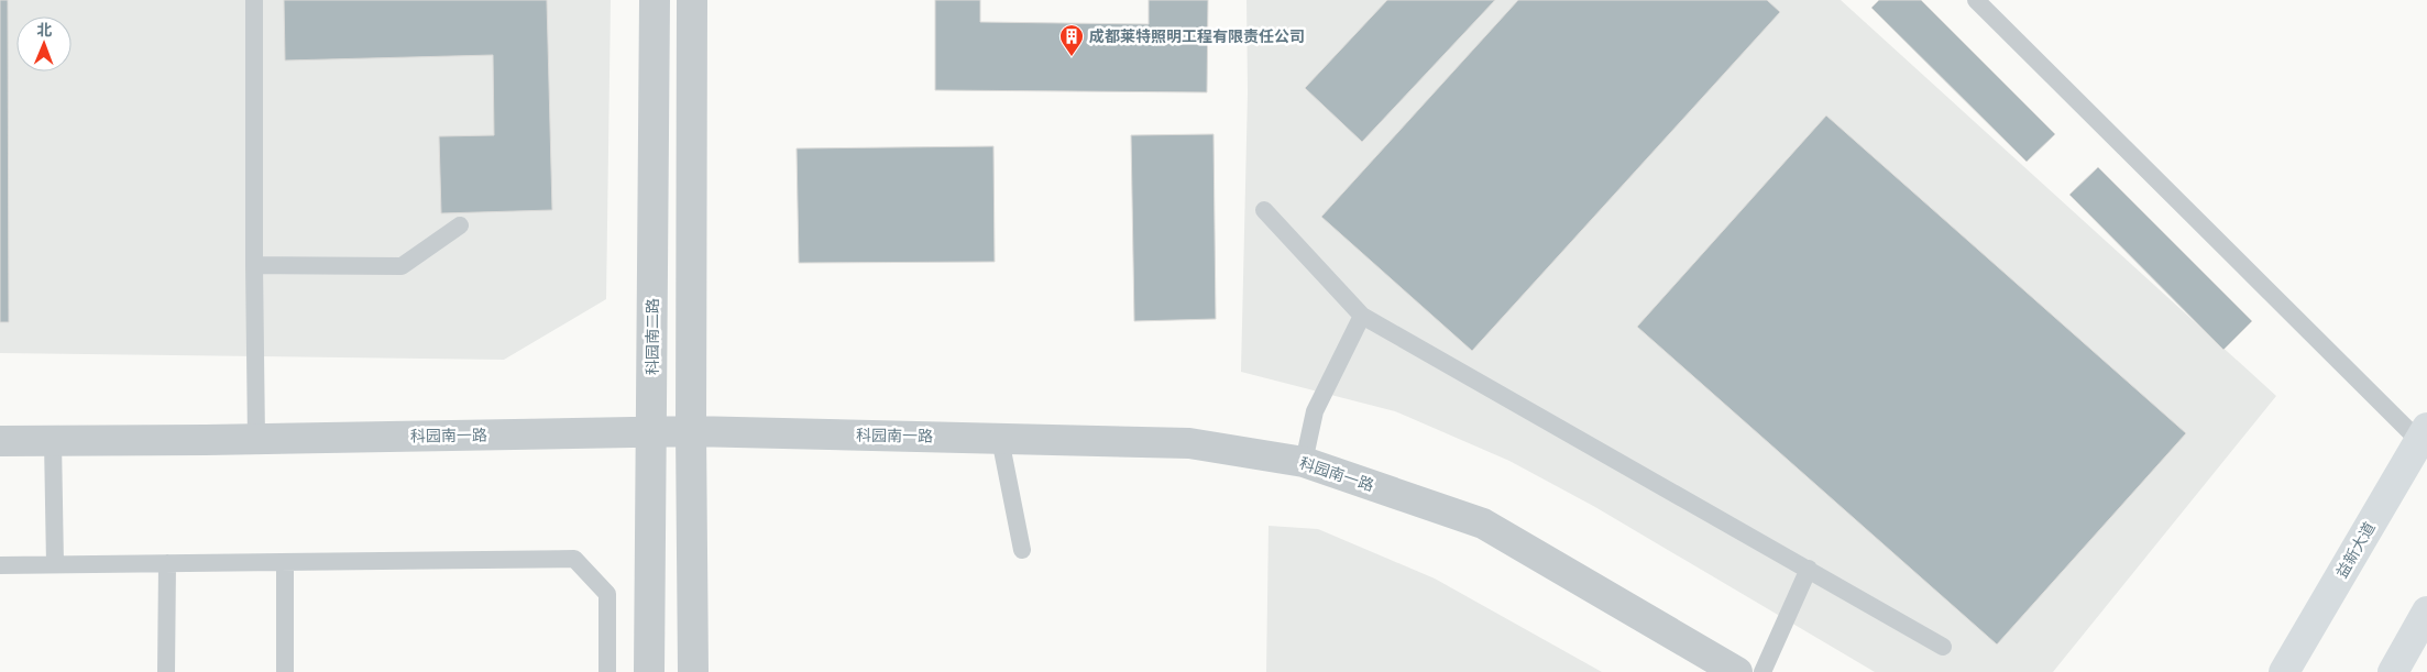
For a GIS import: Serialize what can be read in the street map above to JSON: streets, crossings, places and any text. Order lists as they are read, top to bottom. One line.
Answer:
{"streets":{"main road":["益新大道"],"street":["科园南二路","科园南一路"]},"crossings":[["科园南二路","科园南一路"]],"places":{"building":["成都莱特照明工程有限责任公司"]},"north":"top"}
